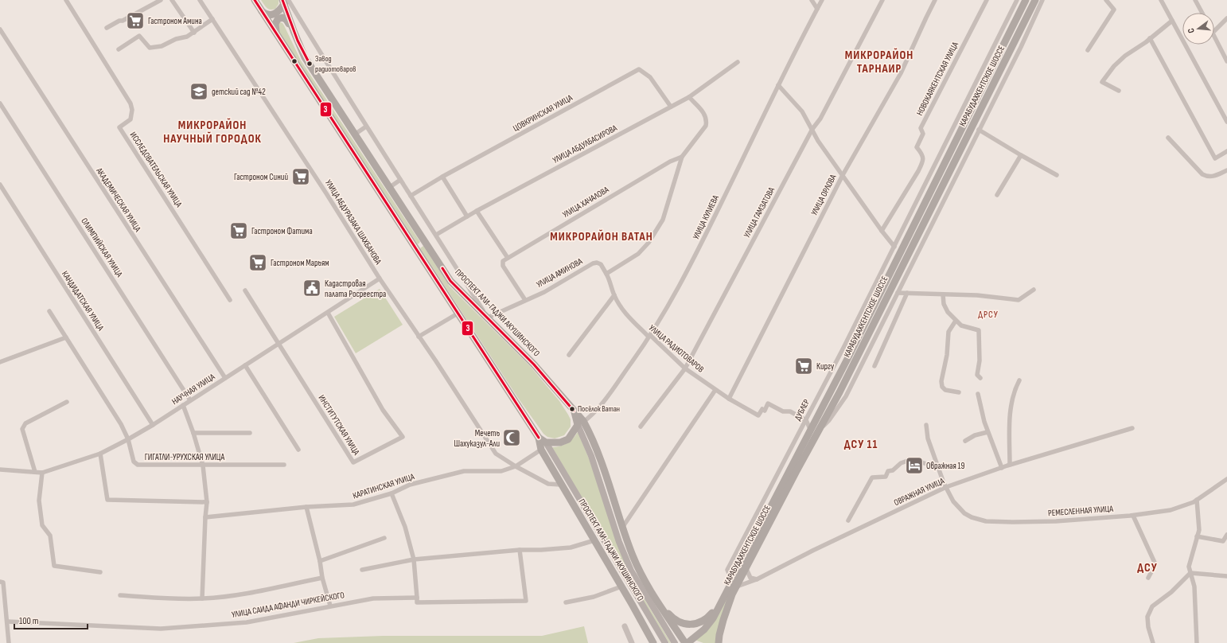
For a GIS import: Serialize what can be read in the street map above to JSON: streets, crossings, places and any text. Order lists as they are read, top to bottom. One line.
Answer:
{"streets":{"highway":["КАРАБУДАХКЕНТСКОЕ ШОССЕ","ПРОСПЕКТ АЛИ-ГАДЖИ АКУШИНСКОГО"],"street":["НОВОКАЯКЕНТСКАЯ УЛИЦА","ЦОВКРИНСКАЯ УЛИЦА","УЛИЦА АБДУЛБАСИРОВА","ИССЛЕДОВАТЕЛЬСКАЯ УЛИЦА","УЛИЦА ОРЛОВА","АКАДЕМИЧЕСКАЯ УЛИЦА","УЛИЦА ХАЧАЛОВА","УЛИЦА ГАМЗАТОВА","УЛИЦА КУЛИЕВА","УЛИЦА АБДУРАЗАКА ШАХБАНОВА","ОЛИМПИЙСКАЯ УЛИЦА","УЛИЦА АМИНОВА","КАНДИДАТСКАЯ УЛИЦА","УЛИЦА РАДИОТОВАРОВ","НАУЧНАЯ УЛИЦА","ДУБЛЕР","ИНСТИТУТСКАЯ УЛИЦА","ГИГАТЛИ-УРУХСКАЯ УЛИЦА","КАРАТИНСКАЯ УЛИЦА","ОВРАЖНАЯ УЛИЦА","РЕМЕСЛЕННАЯ УЛИЦА","УЛИЦА САИДА АФАНДИ ЧИРКЕЙСКОГО"]},"crossings":[["КАРАБУДАХКЕНТСКОЕ ШОССЕ","ПРОСПЕКТ АЛИ-ГАДЖИ АКУШИНСКОГО"],["КАРАБУДАХКЕНТСКОЕ ШОССЕ","ДУБЛЕР"],["КАРАБУДАХКЕНТСКОЕ ШОССЕ","ОВРАЖНАЯ УЛИЦА"],["ЦОВКРИНСКАЯ УЛИЦА","УЛИЦА АБДУЛБАСИРОВА"],["УЛИЦА ОРЛОВА","УЛИЦА РАДИОТОВАРОВ"],["АКАДЕМИЧЕСКАЯ УЛИЦА","НАУЧНАЯ УЛИЦА"],["УЛИЦА ХАЧАЛОВА","УЛИЦА АМИНОВА"],["УЛИЦА ГАМЗАТОВА","УЛИЦА РАДИОТОВАРОВ"],["УЛИЦА КУЛИЕВА","ПРОСПЕКТ АЛИ-ГАДЖИ АКУШИНСКОГО"],["УЛИЦА КУЛИЕВА","УЛИЦА РАДИОТОВАРОВ"],["УЛИЦА АБДУРАЗАКА ШАХБАНОВА","ПРОСПЕКТ АЛИ-ГАДЖИ АКУШИНСКОГО"],["УЛИЦА АБДУРАЗАКА ШАХБАНОВА","НАУЧНАЯ УЛИЦА"],["УЛИЦА АБДУРАЗАКА ШАХБАНОВА","КАРАТИНСКАЯ УЛИЦА"],["ОЛИМПИЙСКАЯ УЛИЦА","НАУЧНАЯ УЛИЦА"],["УЛИЦА АМИНОВА","ПРОСПЕКТ АЛИ-ГАДЖИ АКУШИНСКОГО"],["УЛИЦА АМИНОВА","УЛИЦА РАДИОТОВАРОВ"],["КАНДИДАТСКАЯ УЛИЦА","НАУЧНАЯ УЛИЦА"],["ПРОСПЕКТ АЛИ-ГАДЖИ АКУШИНСКОГО","КАРАТИНСКАЯ УЛИЦА"],["УЛИЦА РАДИОТОВАРОВ","ДУБЛЕР"],["НАУЧНАЯ УЛИЦА","ИНСТИТУТСКАЯ УЛИЦА"],["НАУЧНАЯ УЛИЦА","ГИГАТЛИ-УРУХСКАЯ УЛИЦА"],["ОВРАЖНАЯ УЛИЦА","РЕМЕСЛЕННАЯ УЛИЦА"]],"districts":["МИКРОРАЙОН ТАРНАИР","МИКРОРАЙОН НАУЧНЫЙ ГОРОДОК","МИКРОРАЙОН ВАТАН","ДРСУ","ДСУ 11","ДСУ"],"places":{"supermarket":["Гастроном Амина","Гастроном Синий","Гастроном Фатима","Гастроном Марьям","Киргу"],"other":["Завод радиотоваров","Посёлок Ватан"],"school or university":["детский сад №42"],"public building":["Кадастровая палата Росреестра"],"mosque":["Мечеть Шахуказул-Али"],"hotel":["Овражная 19"]},"lines":["transit line 3"],"scale_bar":"100 m","north":"left"}
